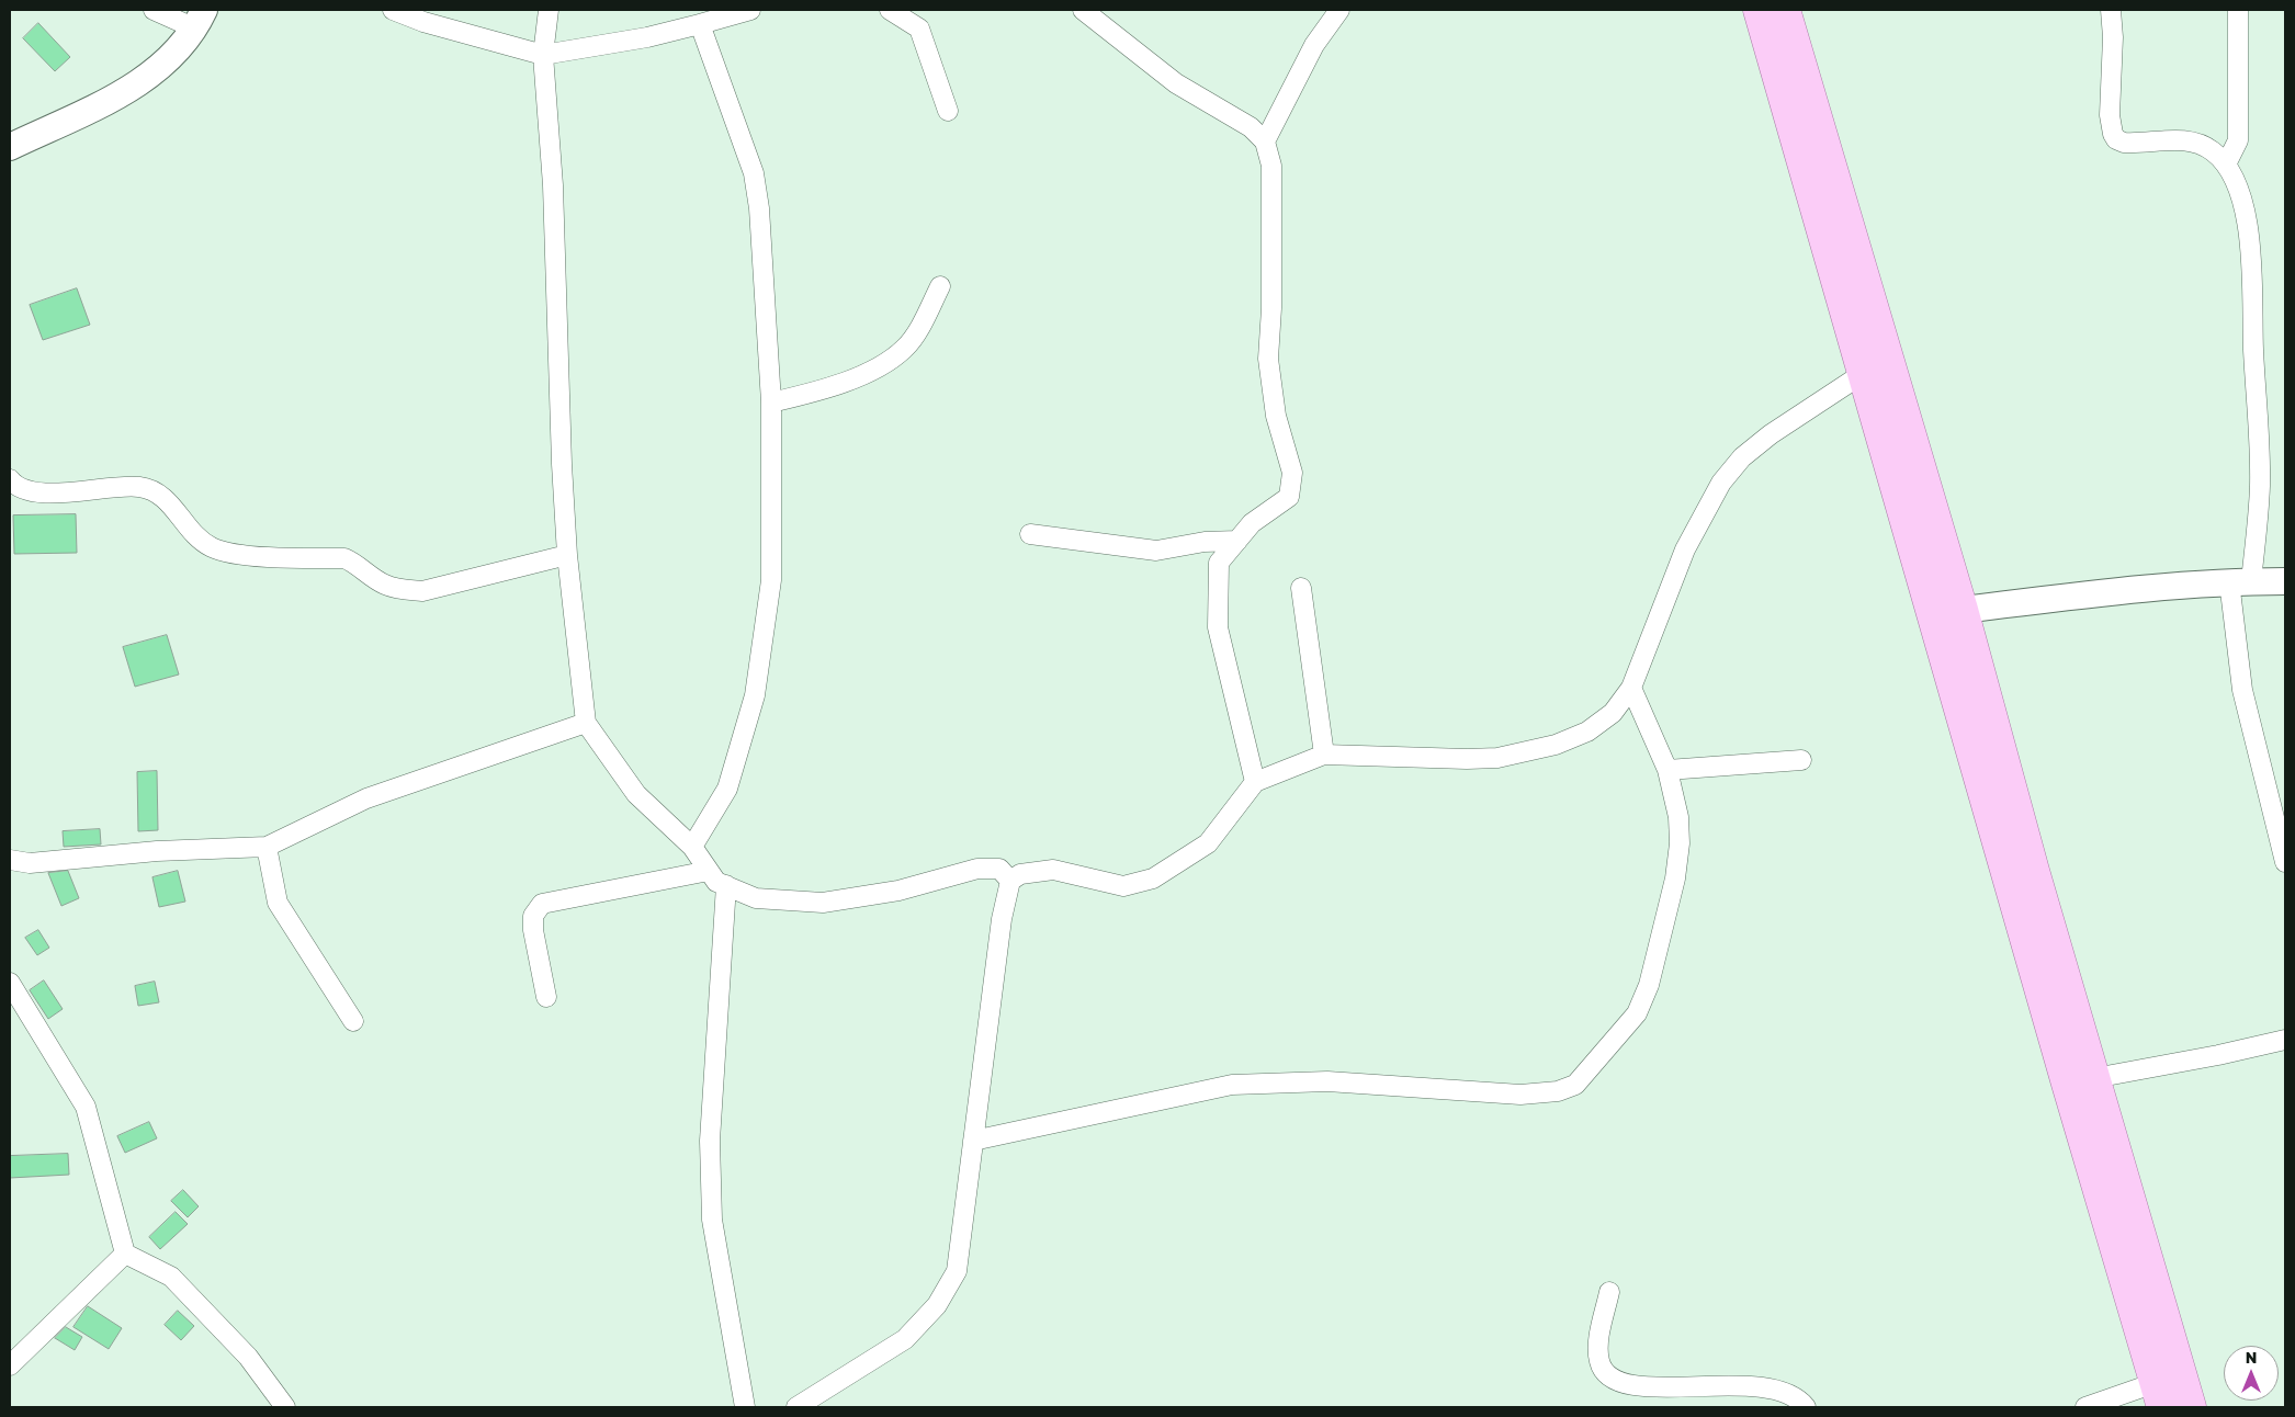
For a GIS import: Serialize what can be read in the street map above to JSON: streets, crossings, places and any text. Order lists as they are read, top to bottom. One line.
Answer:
{"north":"top"}
